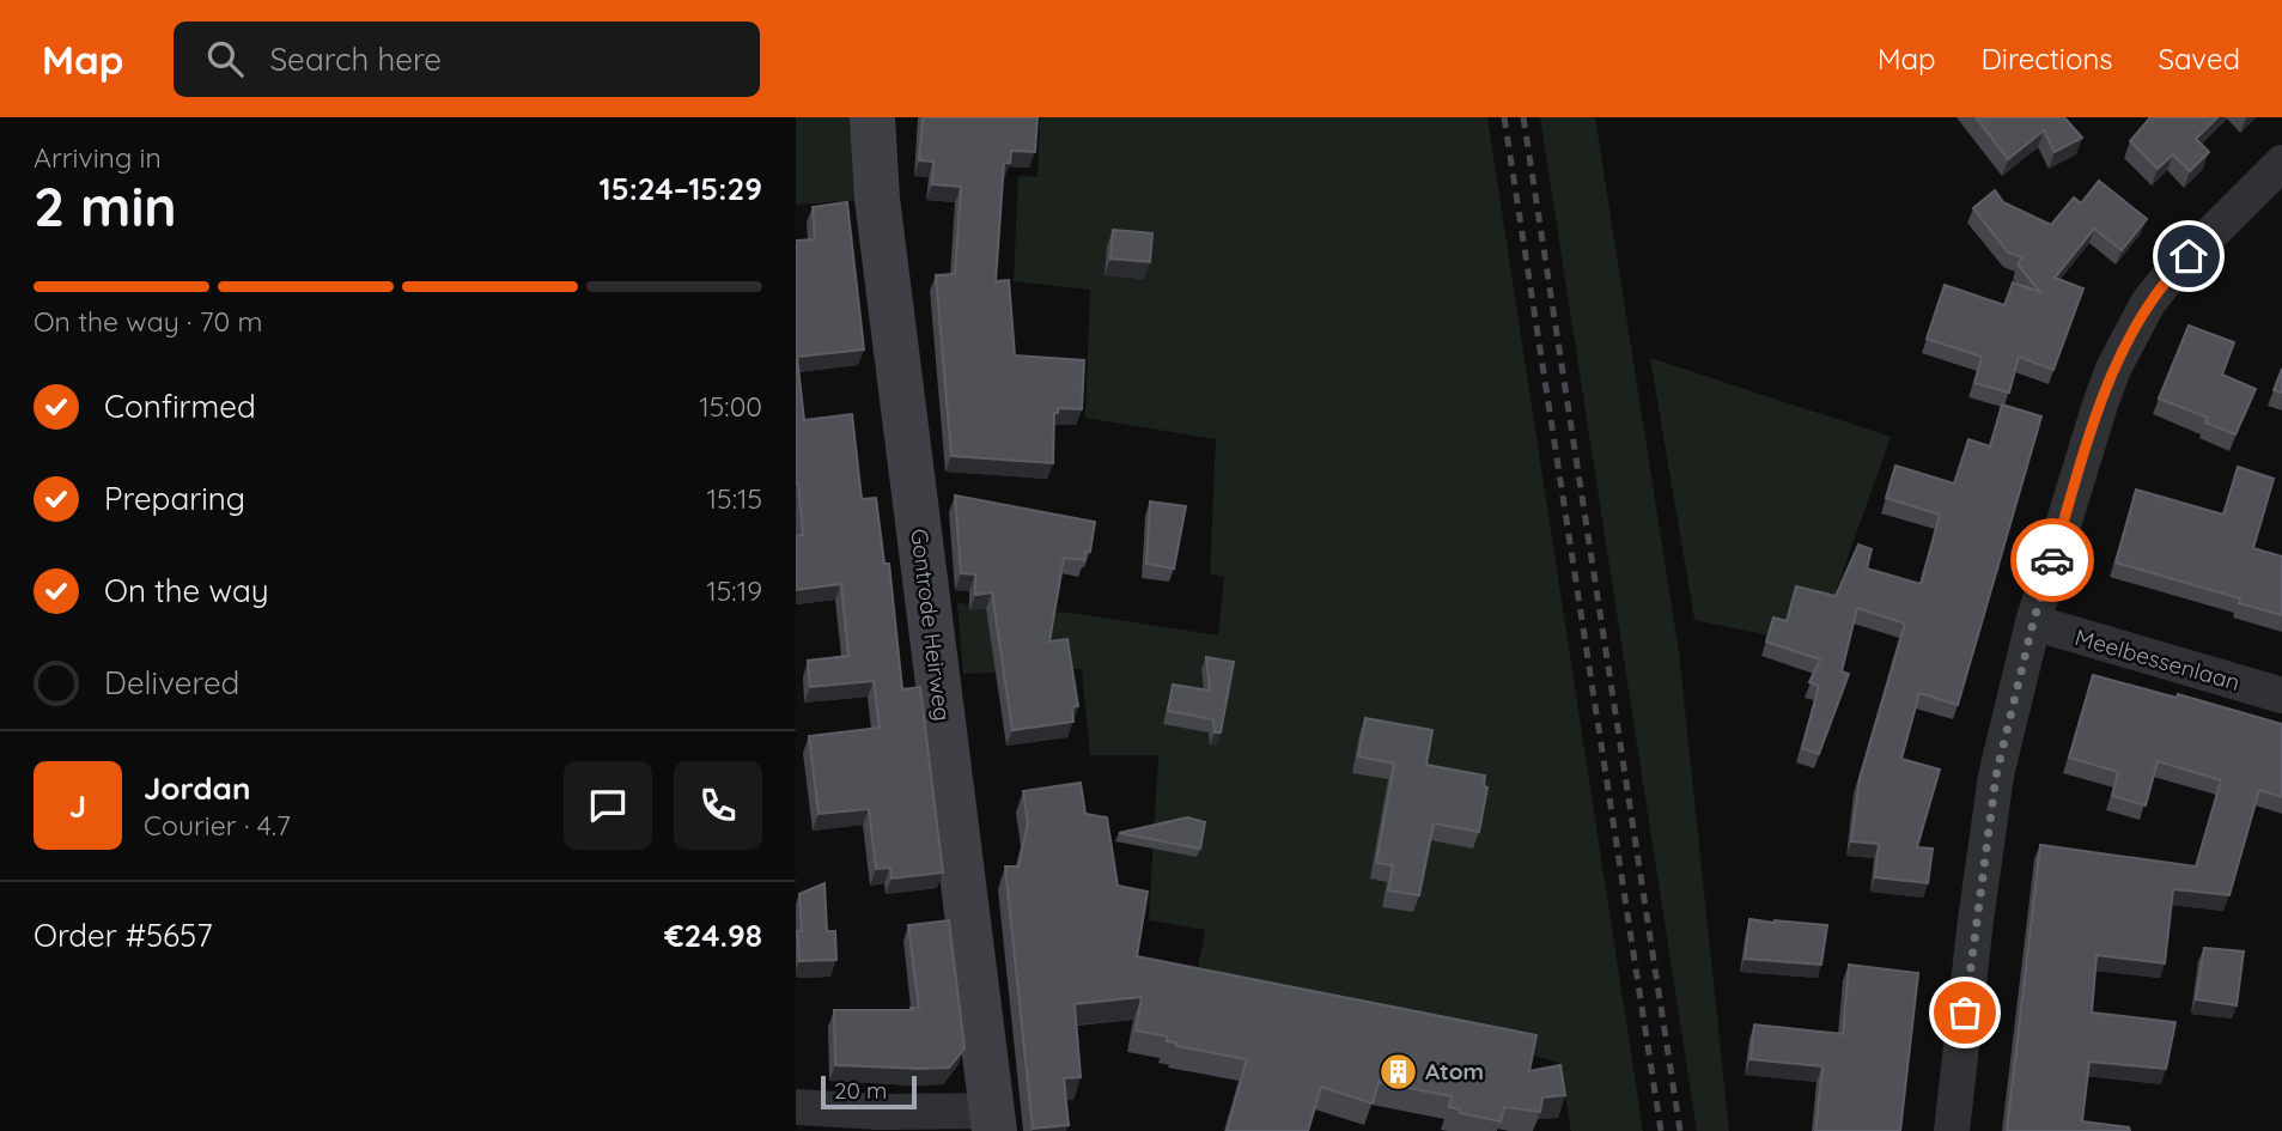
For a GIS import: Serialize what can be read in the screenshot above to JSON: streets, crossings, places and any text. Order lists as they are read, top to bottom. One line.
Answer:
{"streets":{"street":["Gontrode Heirweg","Meelbessenlaan"]},"places":{"building":["Atom"]},"scale_bar":"20 m","page":{"header":"Map","search":"Search here","nav":["Map","Directions","Saved"],"heading":["2 min","Arriving in","15:24–15:29"],"panel":["Jordan","Courier · 4.7","Order #5657","€24.98"],"bar":"On the way · 70 m","list":[["Confirmed","15:00"],["Preparing","15:15"],["On the way","15:19"],"Delivered"],"round":"J","scale":"20 m"}}
